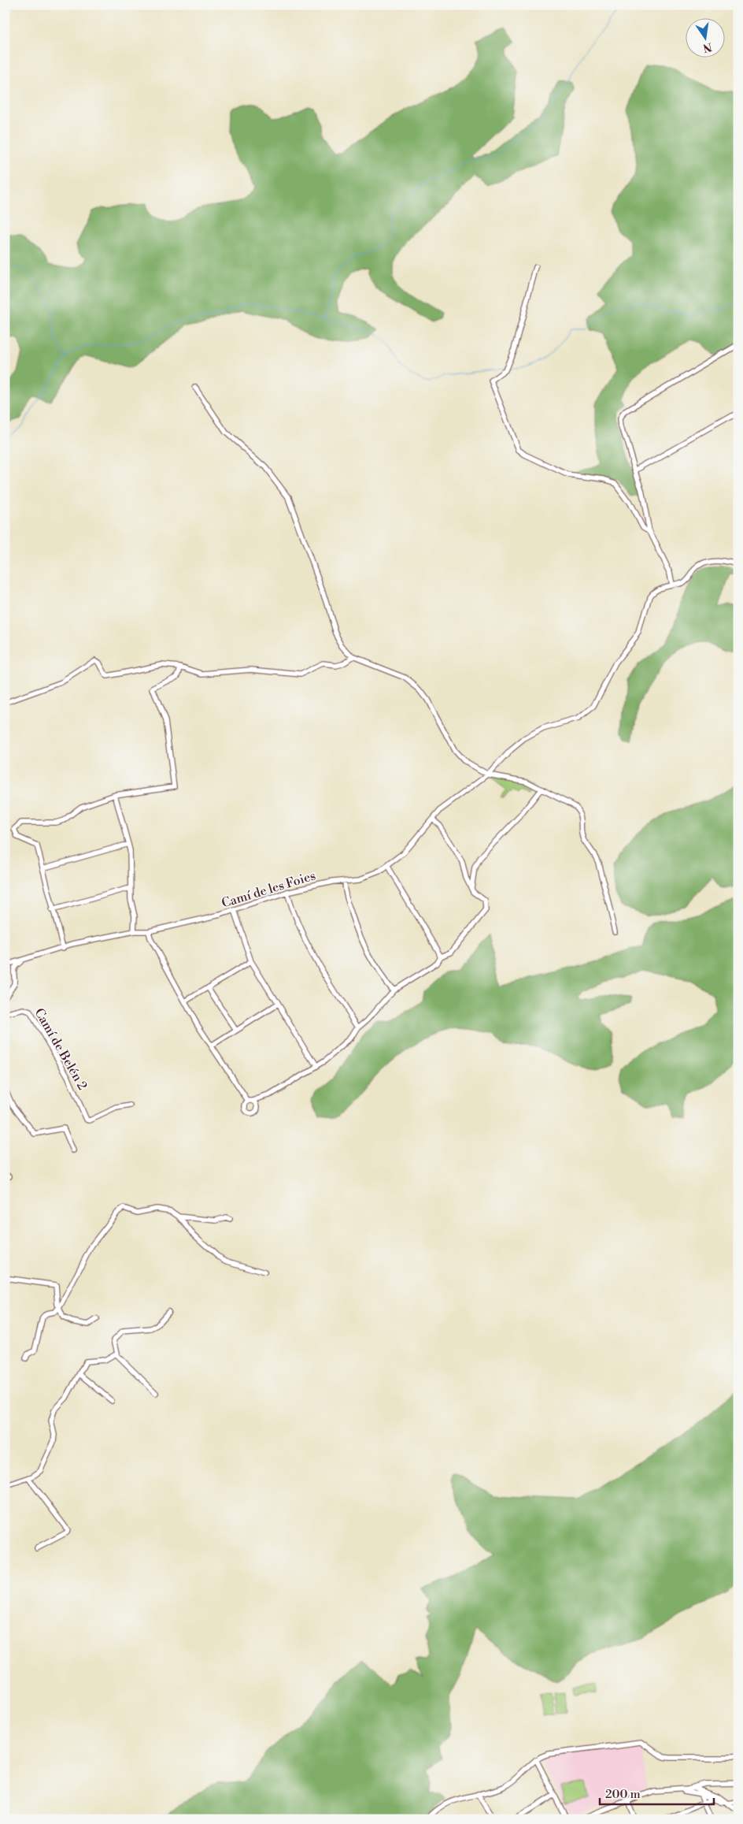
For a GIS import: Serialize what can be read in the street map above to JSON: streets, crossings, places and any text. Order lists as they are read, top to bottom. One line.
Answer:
{"streets":{"street":["Camí de les Foies","Camí de Belén 2"]},"scale_bar":"200 m","north":"bottom"}
